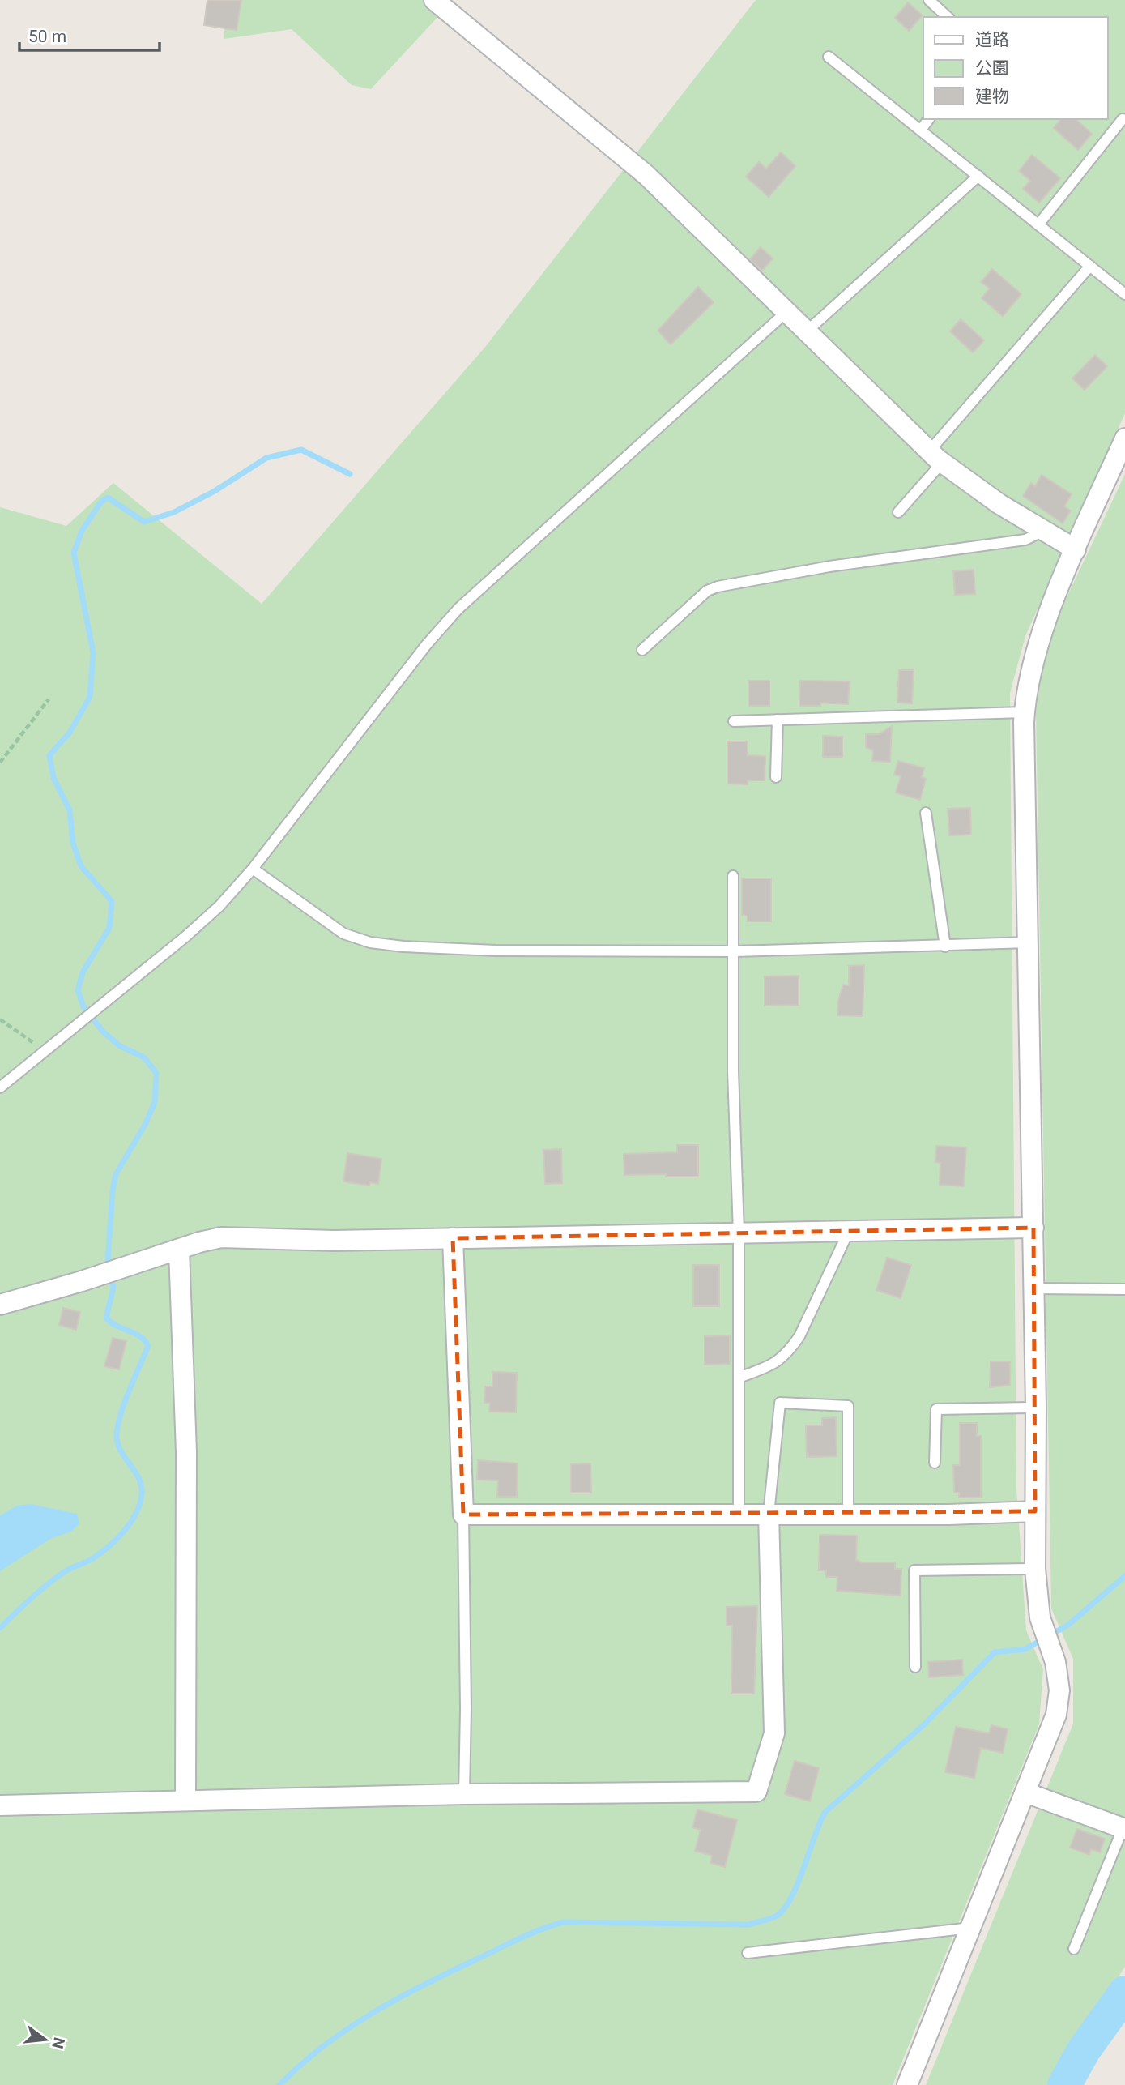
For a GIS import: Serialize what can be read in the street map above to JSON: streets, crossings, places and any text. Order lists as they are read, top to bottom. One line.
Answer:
{"legend":["道路","公園","建物"],"scale_bar":"50 m","north":"right"}
